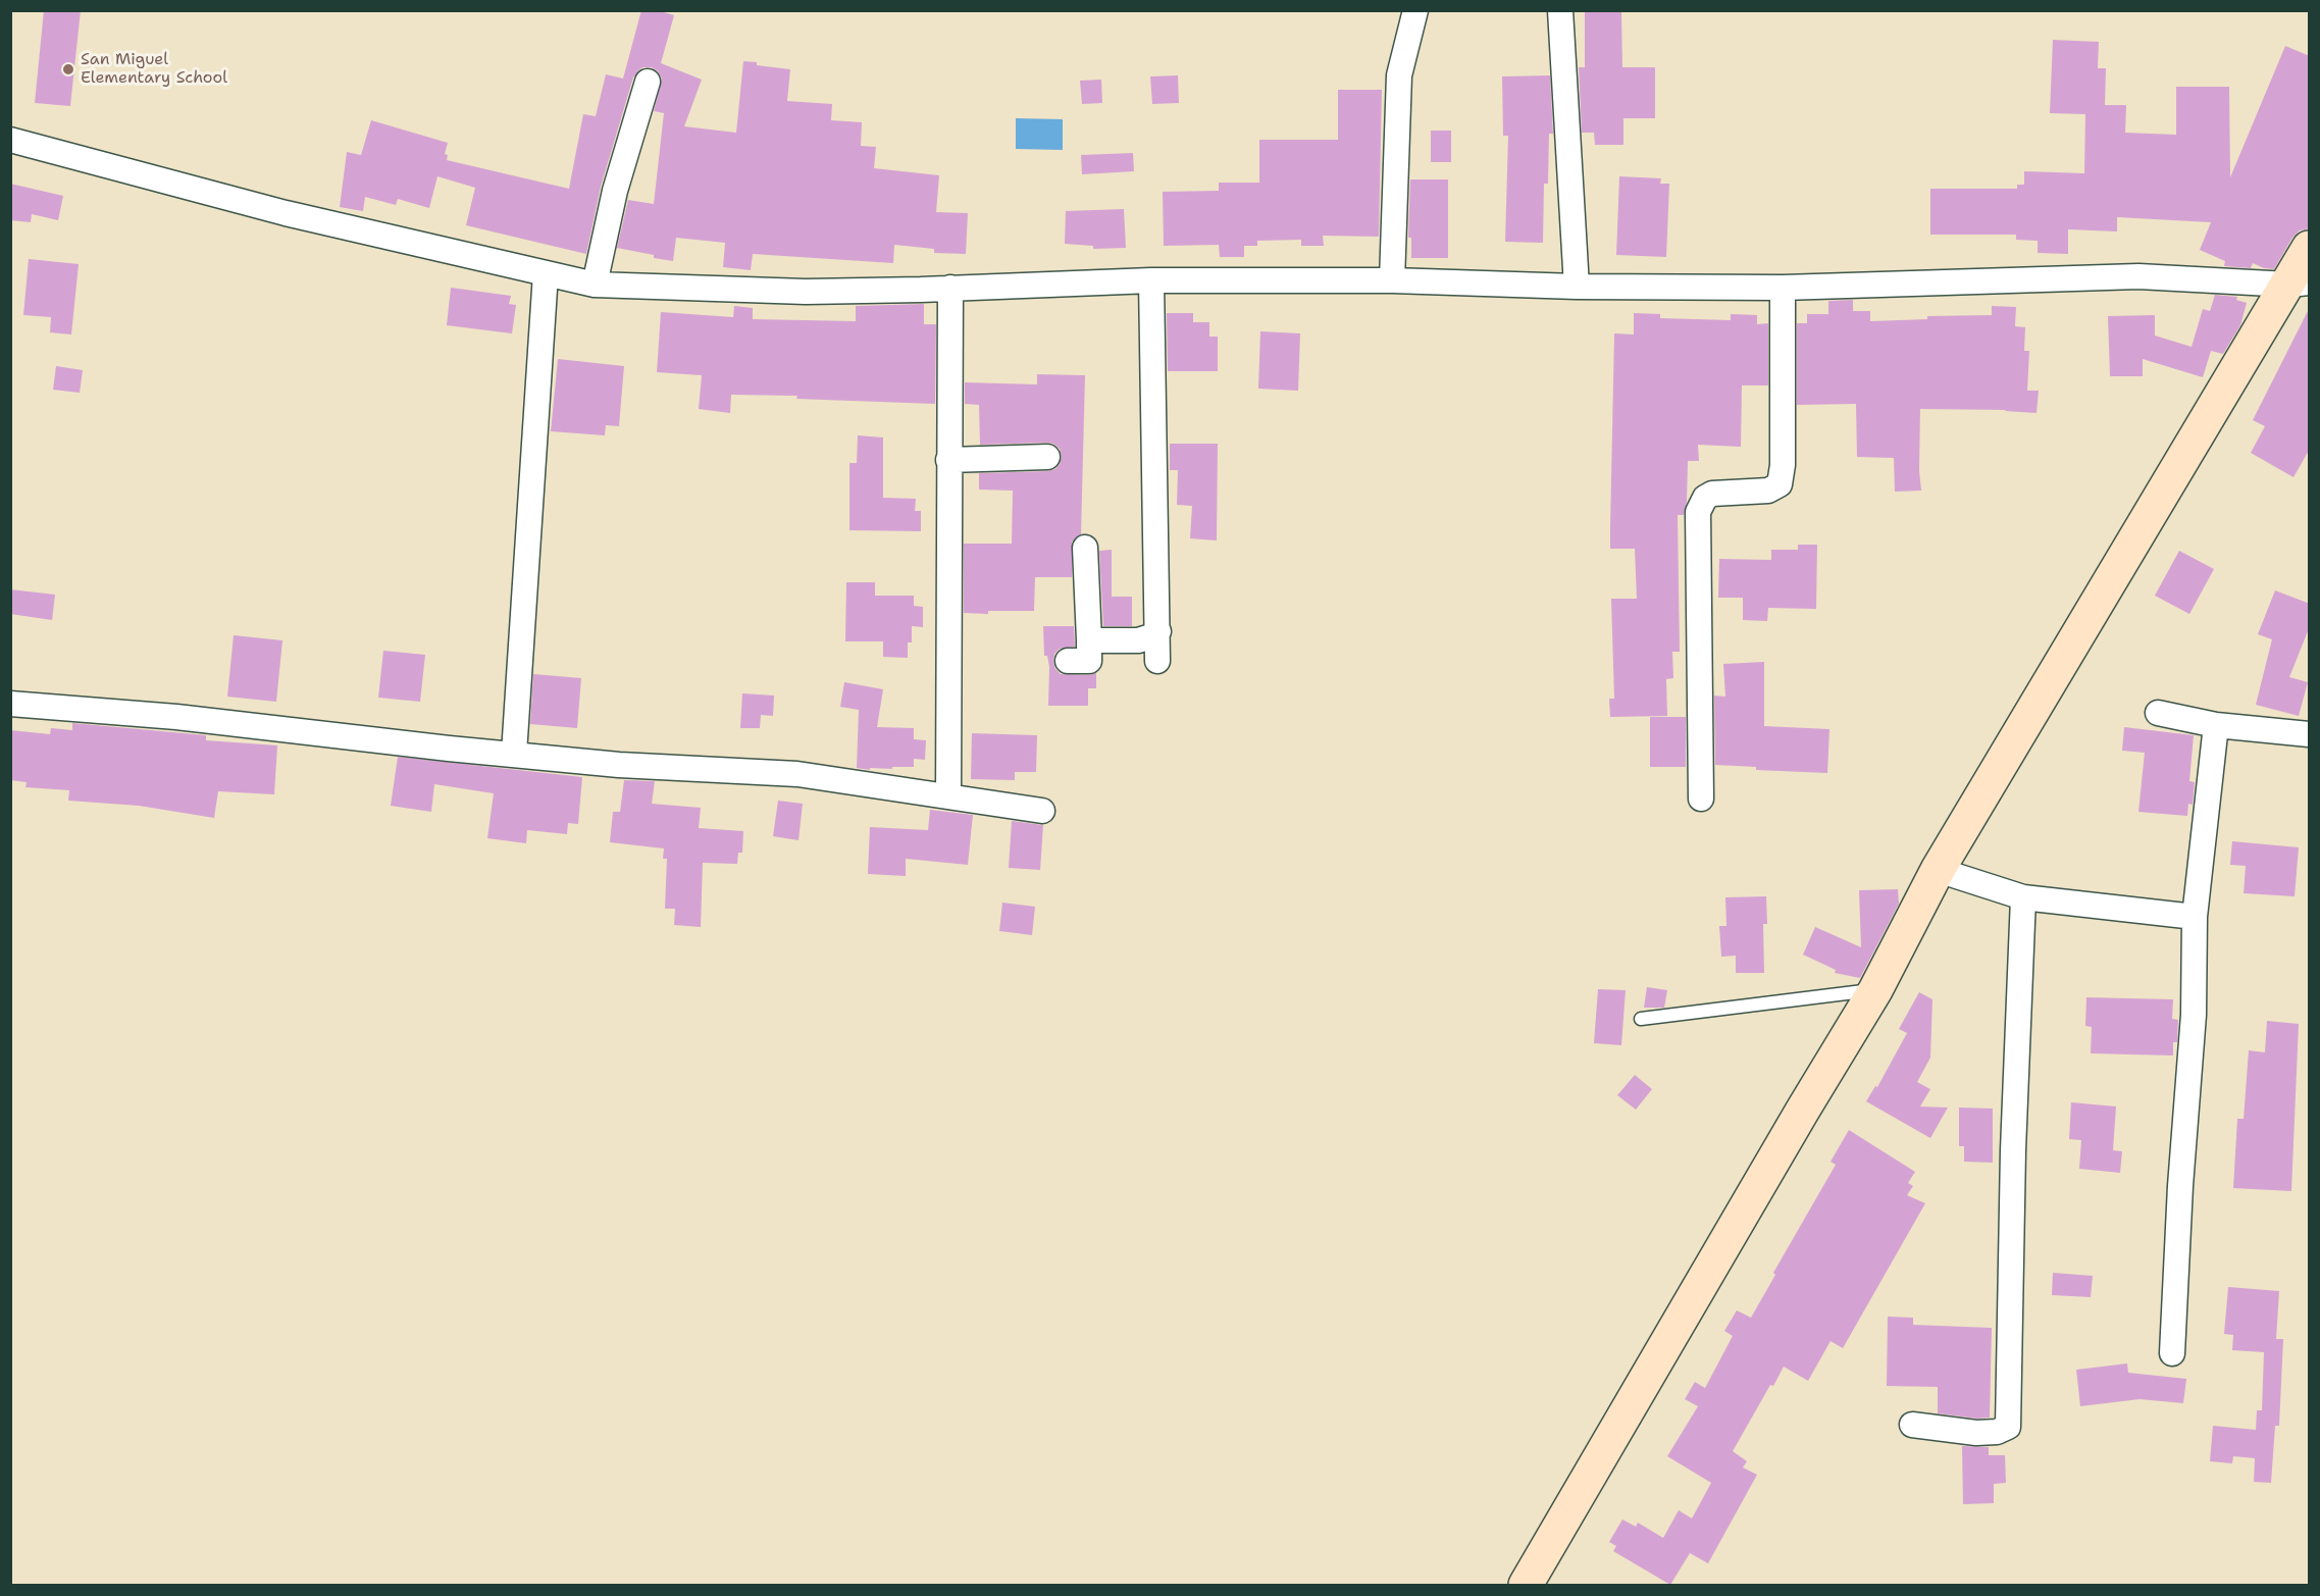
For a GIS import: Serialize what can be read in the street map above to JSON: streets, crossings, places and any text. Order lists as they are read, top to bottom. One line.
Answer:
{"places":["San Miguel Elementary School"]}
